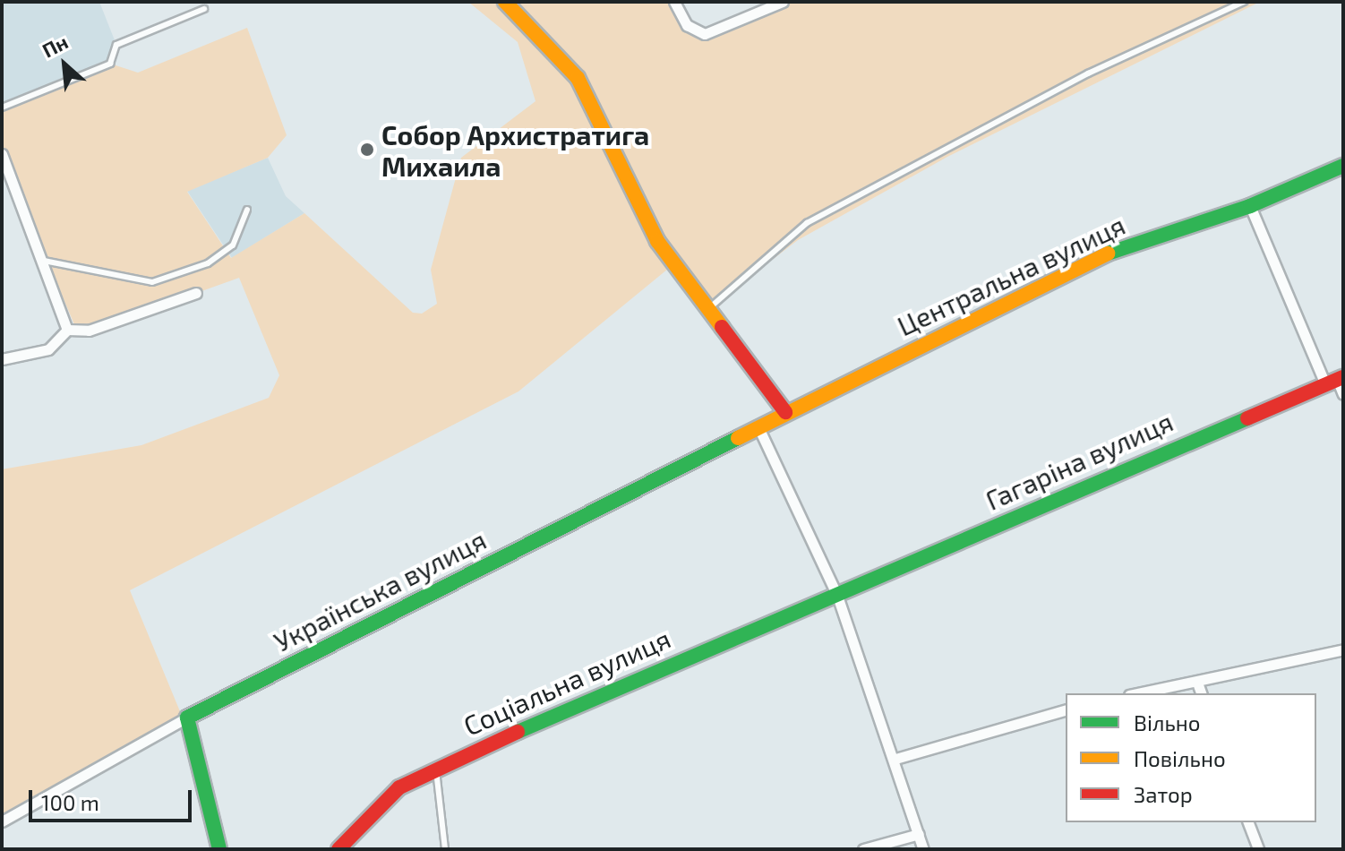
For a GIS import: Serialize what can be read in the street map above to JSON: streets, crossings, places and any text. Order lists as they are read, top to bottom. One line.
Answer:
{"streets":{"street":["Центральна вулиця","Гагаріна вулиця","Українська вулиця","Соціальна вулиця"]},"crossings":[["Центральна вулиця","Українська вулиця"],["Гагаріна вулиця","Соціальна вулиця"]],"places":["Собор Архистратига Михаила"],"legend":["Вільно","Повільно","Затор"],"scale_bar":"100 m","north":"top left"}
